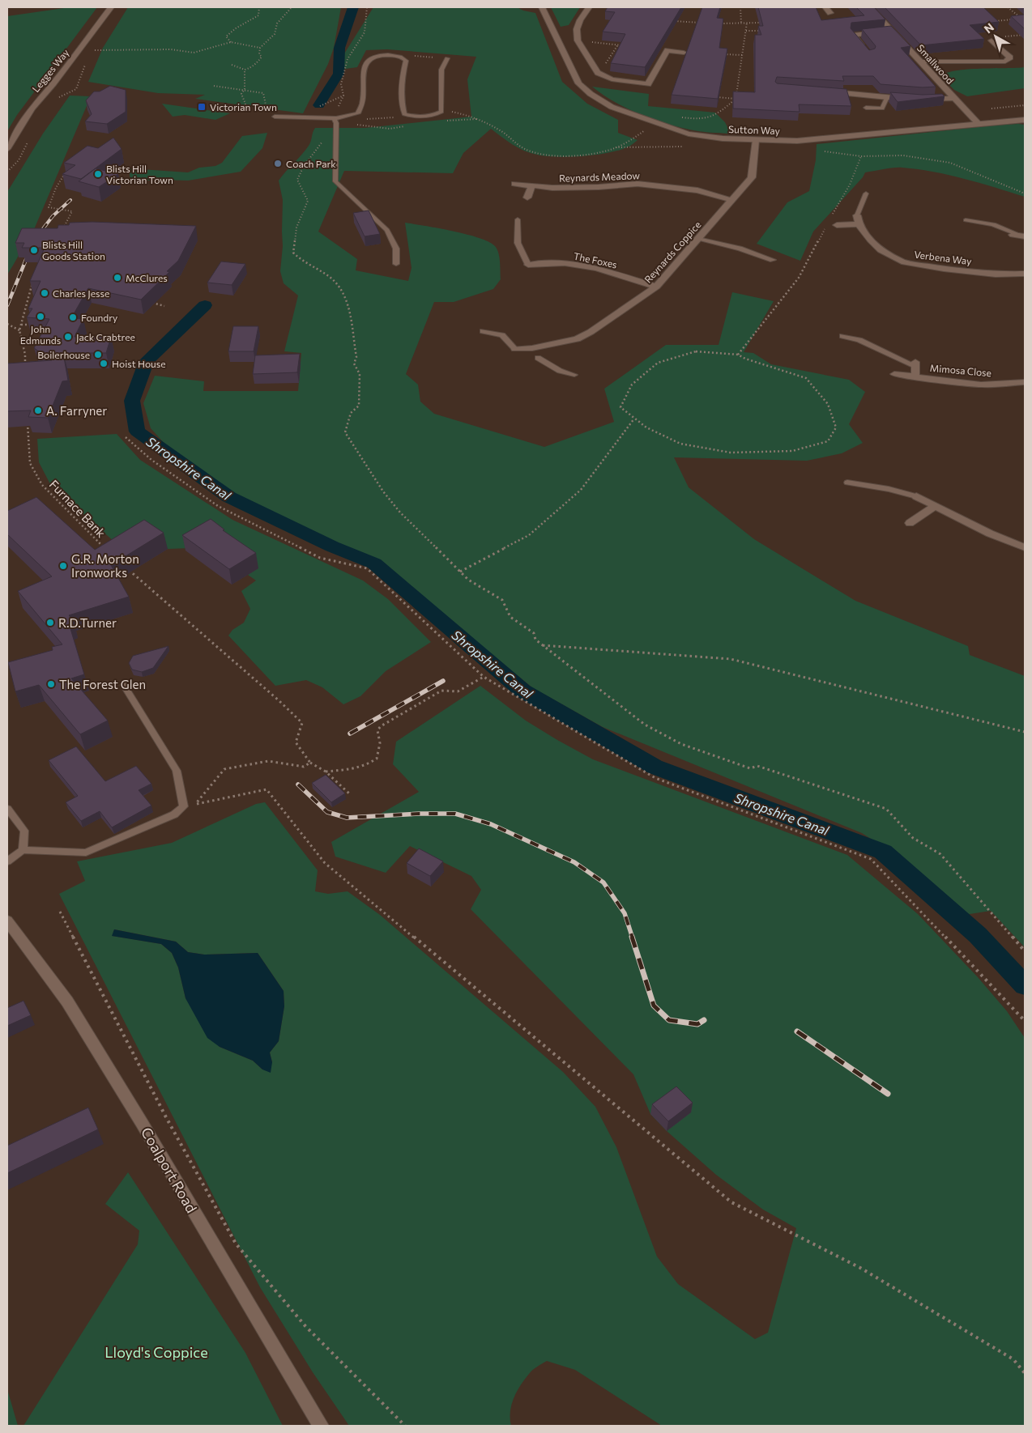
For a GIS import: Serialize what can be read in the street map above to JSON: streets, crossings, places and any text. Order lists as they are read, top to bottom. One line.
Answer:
{"streets":{"street":["Smallwood","Legges Way","Sutton Way","Reynards Meadow","Reynards Coppice","Verbena Way","The Foxes","Mimosa Close","Coalport Road"],"path":["Furnace Bank"]},"crossings":[["Smallwood","Sutton Way"],["Sutton Way","Reynards Coppice"],["Reynards Meadow","Reynards Coppice"],["Reynards Coppice","The Foxes"]],"water":["Shropshire Canal"],"parks":["Lloyd's Coppice"],"places":{"transit":["Victorian Town"],"other":["Coach Park","Blists Hill Victorian Town","Blists Hill Goods Station","McClures","Charles Jesse","John Edmunds","Foundry","Jack Crabtree","Boilerhouse","Hoist House","A. Farryner","G.R. Morton Ironworks","R.D.Turner","The Forest Glen"]},"north":"top left"}
